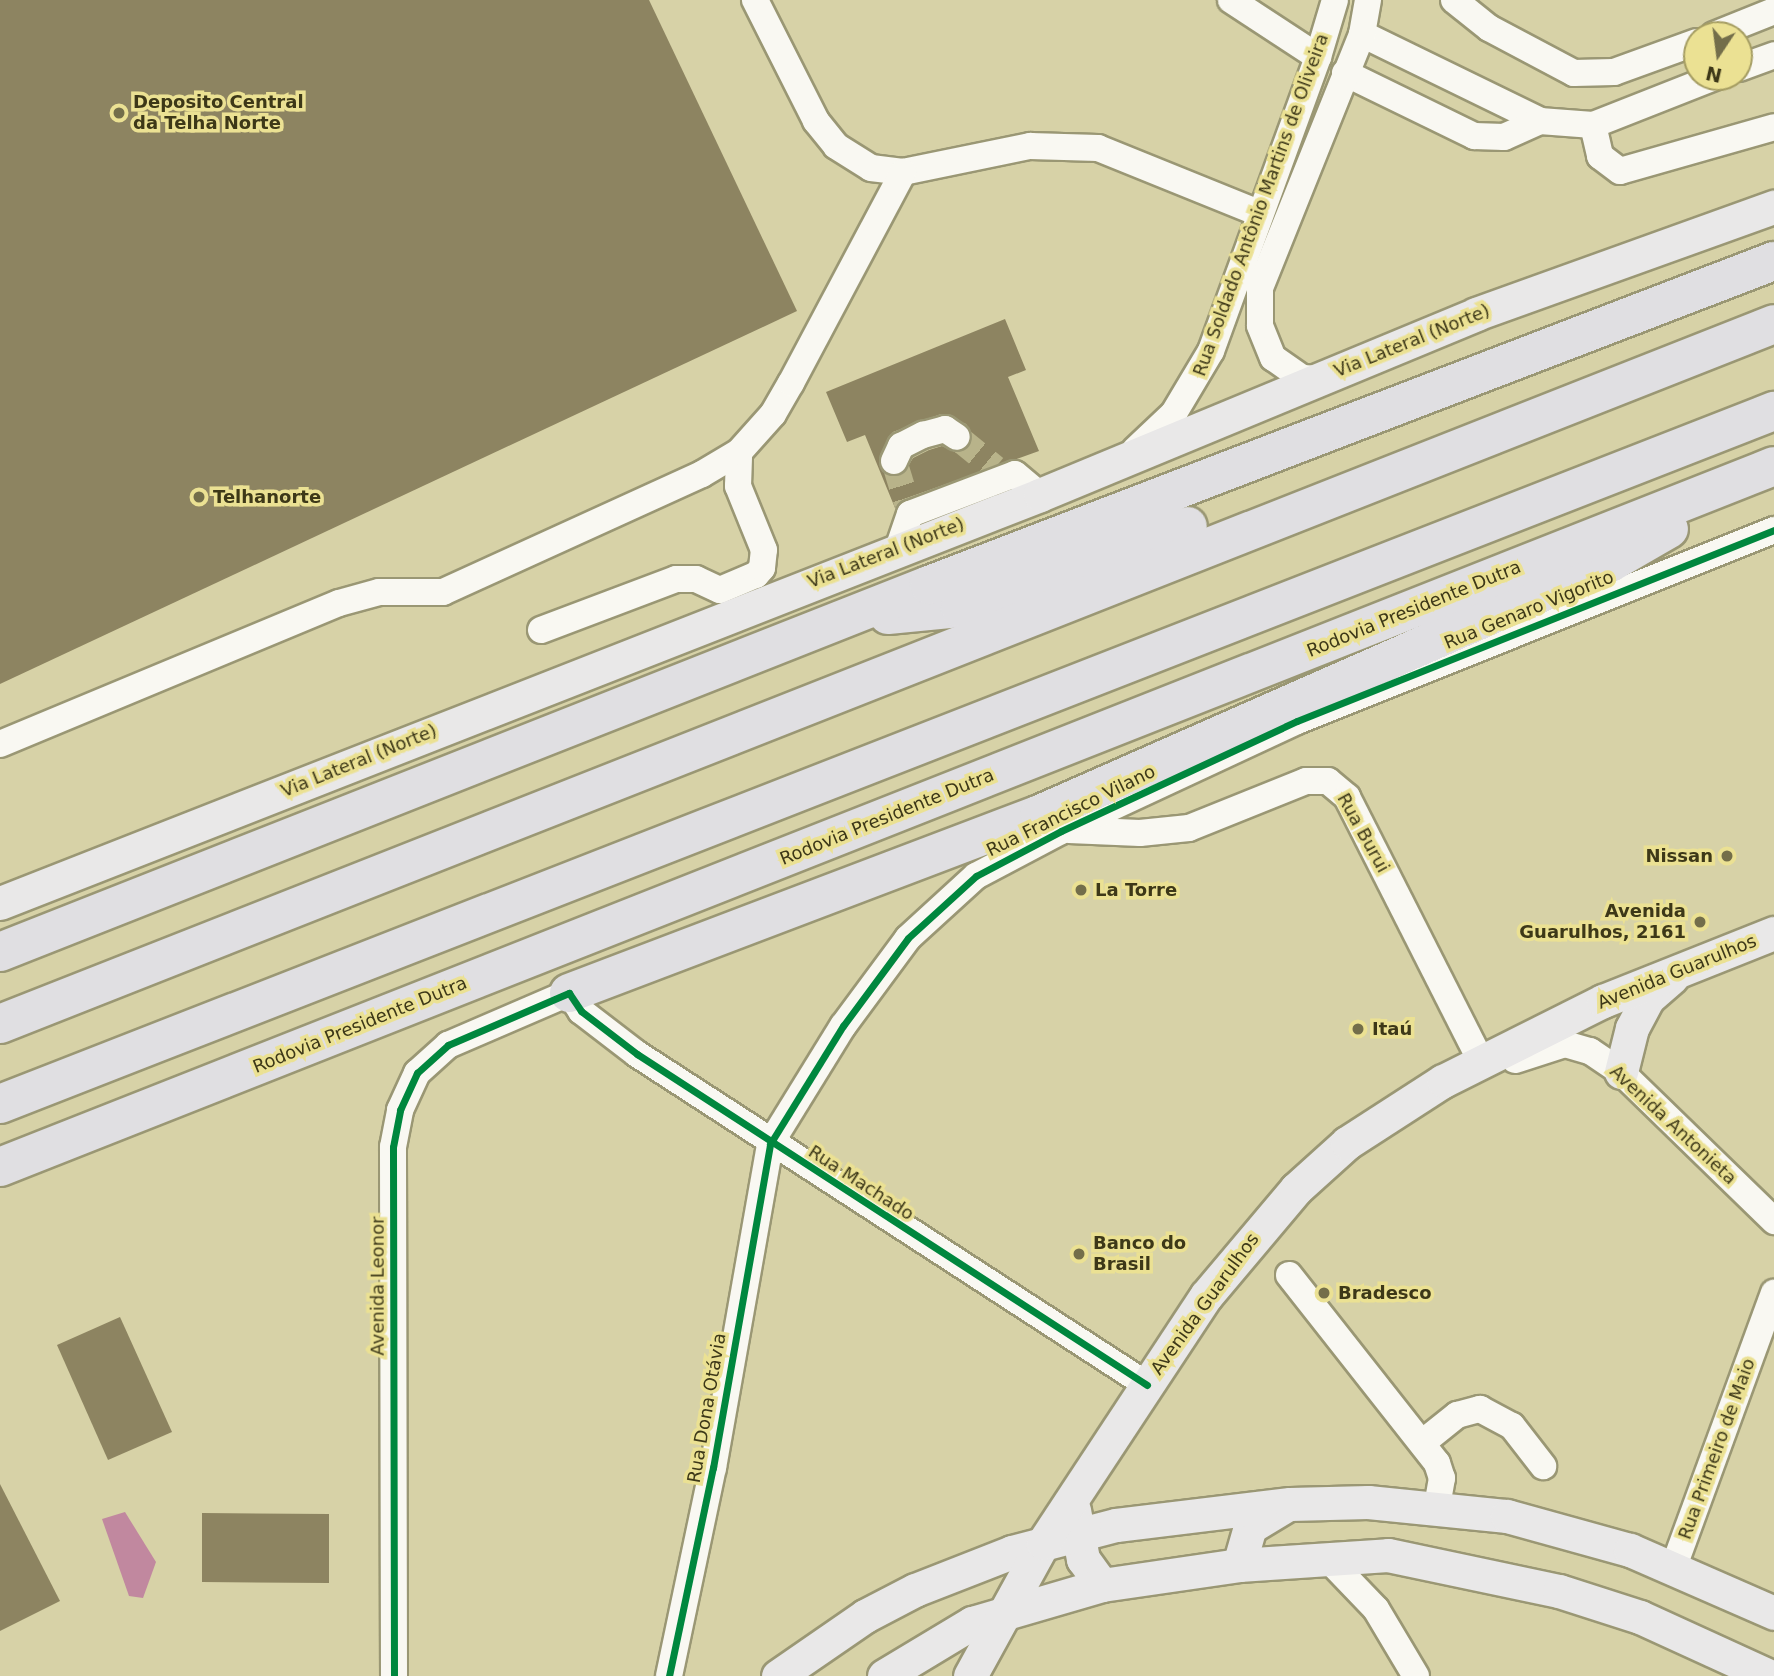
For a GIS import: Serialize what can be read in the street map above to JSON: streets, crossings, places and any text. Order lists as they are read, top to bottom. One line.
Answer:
{"streets":{"highway":["Rodovia Presidente Dutra"],"main road":["Via Lateral (Norte)","Avenida Guarulhos"],"street":["Rua Soldado Antônio Martins de Oliveira","Rua Genaro Vigorito","Rua Francisco Vilano","Rua Burui","Avenida Antonieta","Rua Machado","Avenida Leonor","Rua Dona Otávia","Rua Primeiro de Maio"]},"crossings":[["Rua Soldado Antônio Martins de Oliveira","Via Lateral (Norte)"],["Rua Genaro Vigorito","Rua Francisco Vilano"],["Rua Francisco Vilano","Rua Burui"],["Rua Francisco Vilano","Rua Machado"],["Rua Francisco Vilano","Rua Dona Otávia"],["Rua Burui","Avenida Guarulhos"],["Avenida Guarulhos","Avenida Antonieta"],["Avenida Guarulhos","Rua Machado"],["Rua Machado","Avenida Leonor"],["Rua Machado","Rua Dona Otávia"]],"places":["Deposito Central da Telha Norte","Telhanorte","Nissan","La Torre","Avenida Guarulhos, 2161","Itaú","Banco do Brasil","Bradesco"],"north":"bottom"}
